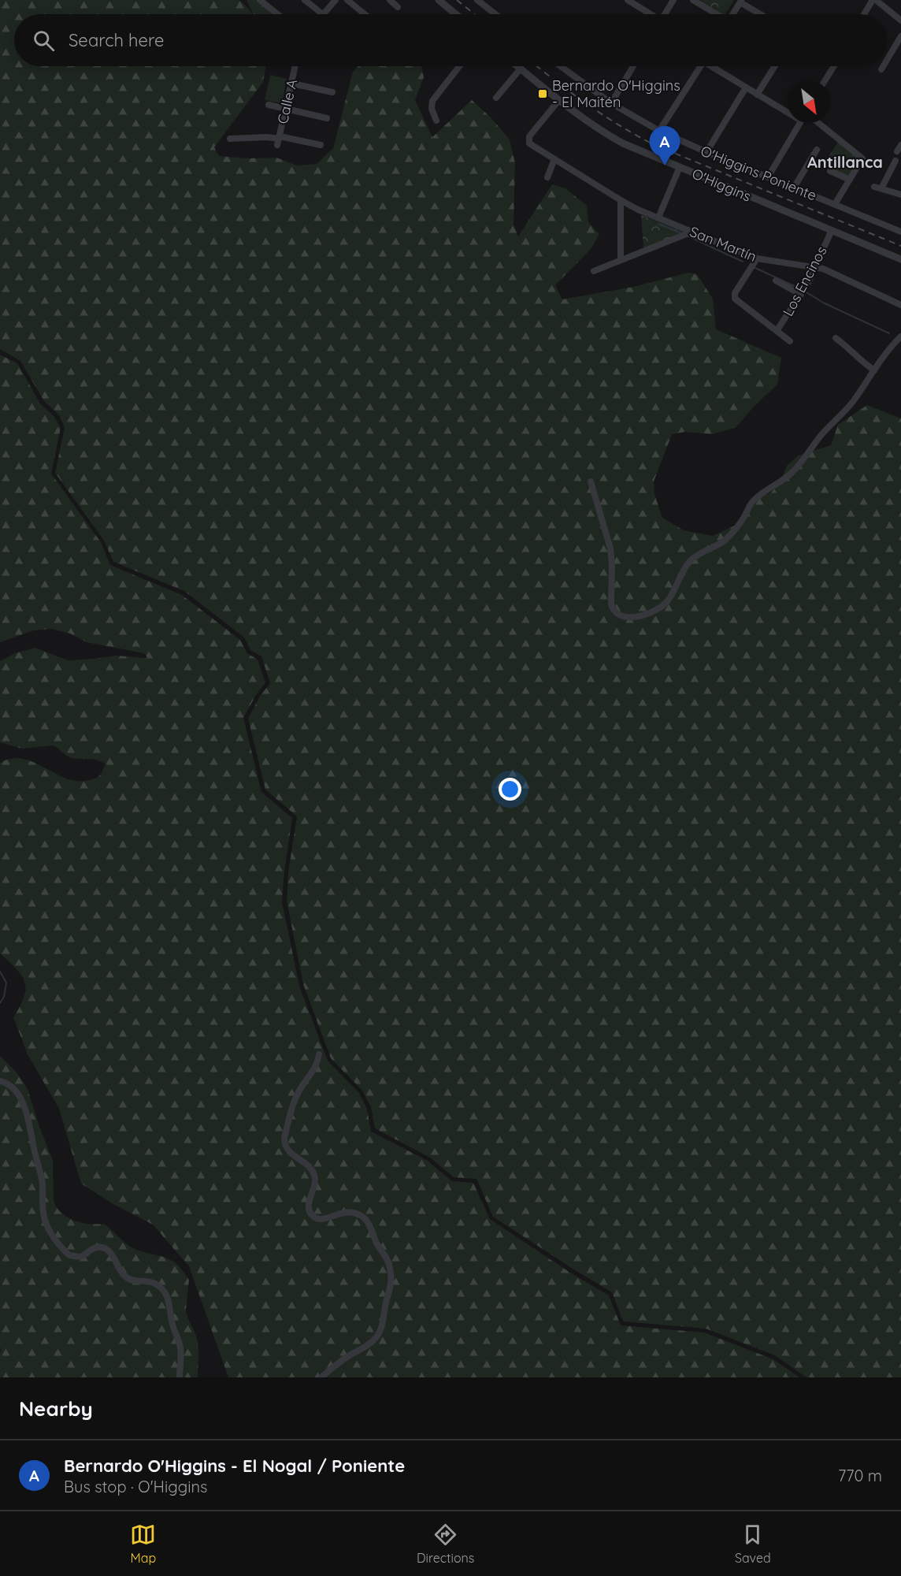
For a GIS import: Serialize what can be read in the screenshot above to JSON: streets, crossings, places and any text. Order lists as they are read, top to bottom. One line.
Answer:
{"streets":{"street":["Calle A","O'Higgins Poniente","O'Higgins","San Martín","Los Encinos"]},"crossings":[["O'Higgins","San Martín"],["O'Higgins","Los Encinos"],["San Martín","Los Encinos"]],"districts":["Antillanca"],"places":{"transit":["Bernardo O'Higgins - El Maitén"]},"north":"bottom right","page":{"search":"Search here","pins":"A","heading":"Nearby","list":[{"mark":"A","name":"Bernardo O'Higgins - El Nogal / Poniente","note":"Bus stop · O'Higgins","value":"770 m"}],"nav":["Map","Directions","Saved"]}}
